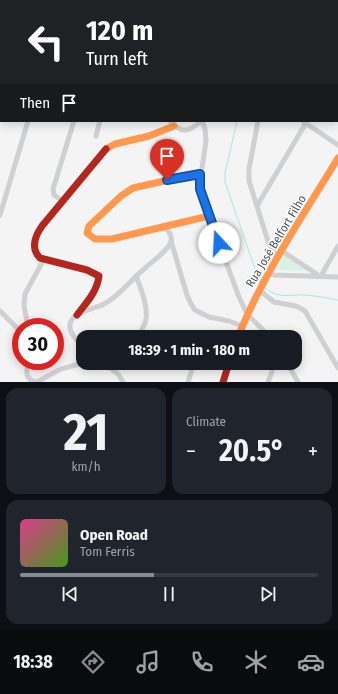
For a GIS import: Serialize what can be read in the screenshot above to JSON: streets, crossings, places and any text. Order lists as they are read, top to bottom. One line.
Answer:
{"streets":{"street":["Rua José Belfort Filho"]},"page":{"turn":["120 m","Turn left"],"then":"Then","limit":"30","trip":"18:39 · 1 min · 180 m","tile":[["21","km/h"],"Climate"],"heat":["−","20.5°","+"],"song":["Open Road","Tom Ferris"],"tabs":"18:38"}}
